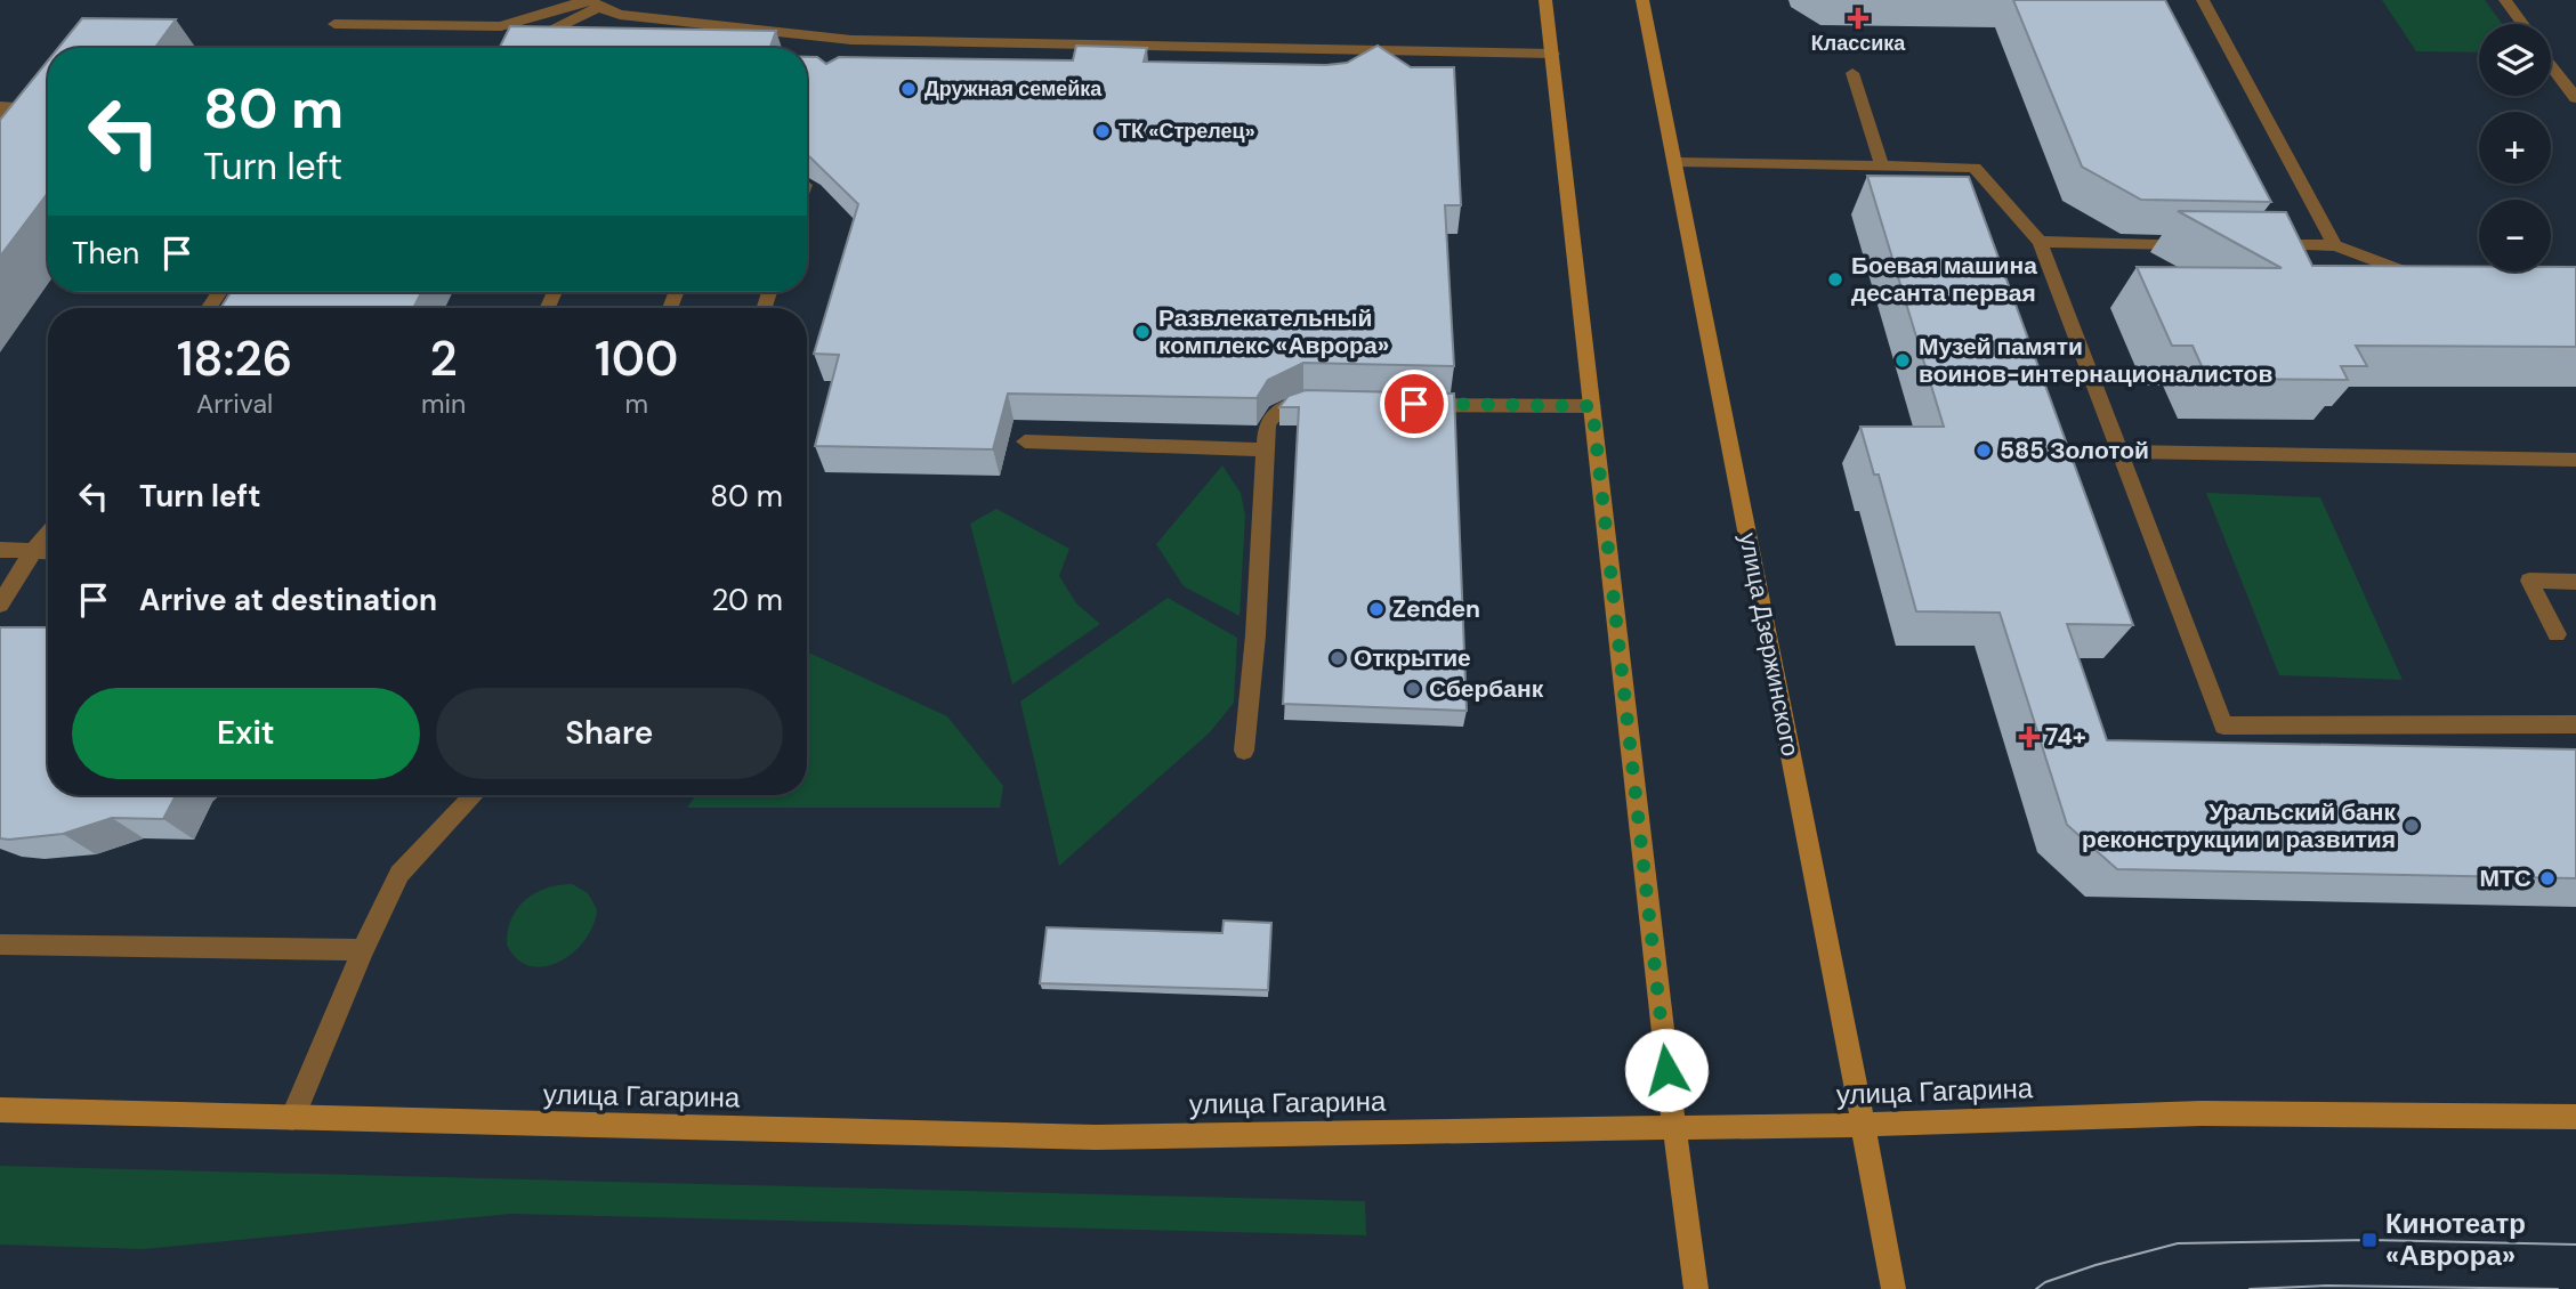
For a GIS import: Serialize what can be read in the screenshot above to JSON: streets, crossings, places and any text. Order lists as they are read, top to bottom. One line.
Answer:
{"streets":{"main road":["улица Дзержинского","улица Гагарина"]},"crossings":[["улица Дзержинского","улица Гагарина"]],"places":{"health":["Классика","74+"],"other":["Дружная семейка","ТК «Стрелец»","Боевая машина десанта первая","Развлекательный комплекс «Аврора»","Музей памяти воинов-интернационалистов","585 Золотой","Zenden","Открытие","Сбербанк","Уральский банк реконструкции и развития","МТС"],"transit":["Кинотеатр «Аврора»"]},"page":{"map_buttons":["+","−"],"turn":["80 m","Turn left"],"then":"Then","eta":["18:26","Arrival","2","min","100","m"],"list":[{"name":"Turn left","value":"80 m"},{"name":"Arrive at destination","value":"20 m"}],"buttons":["Exit","Share"]}}
